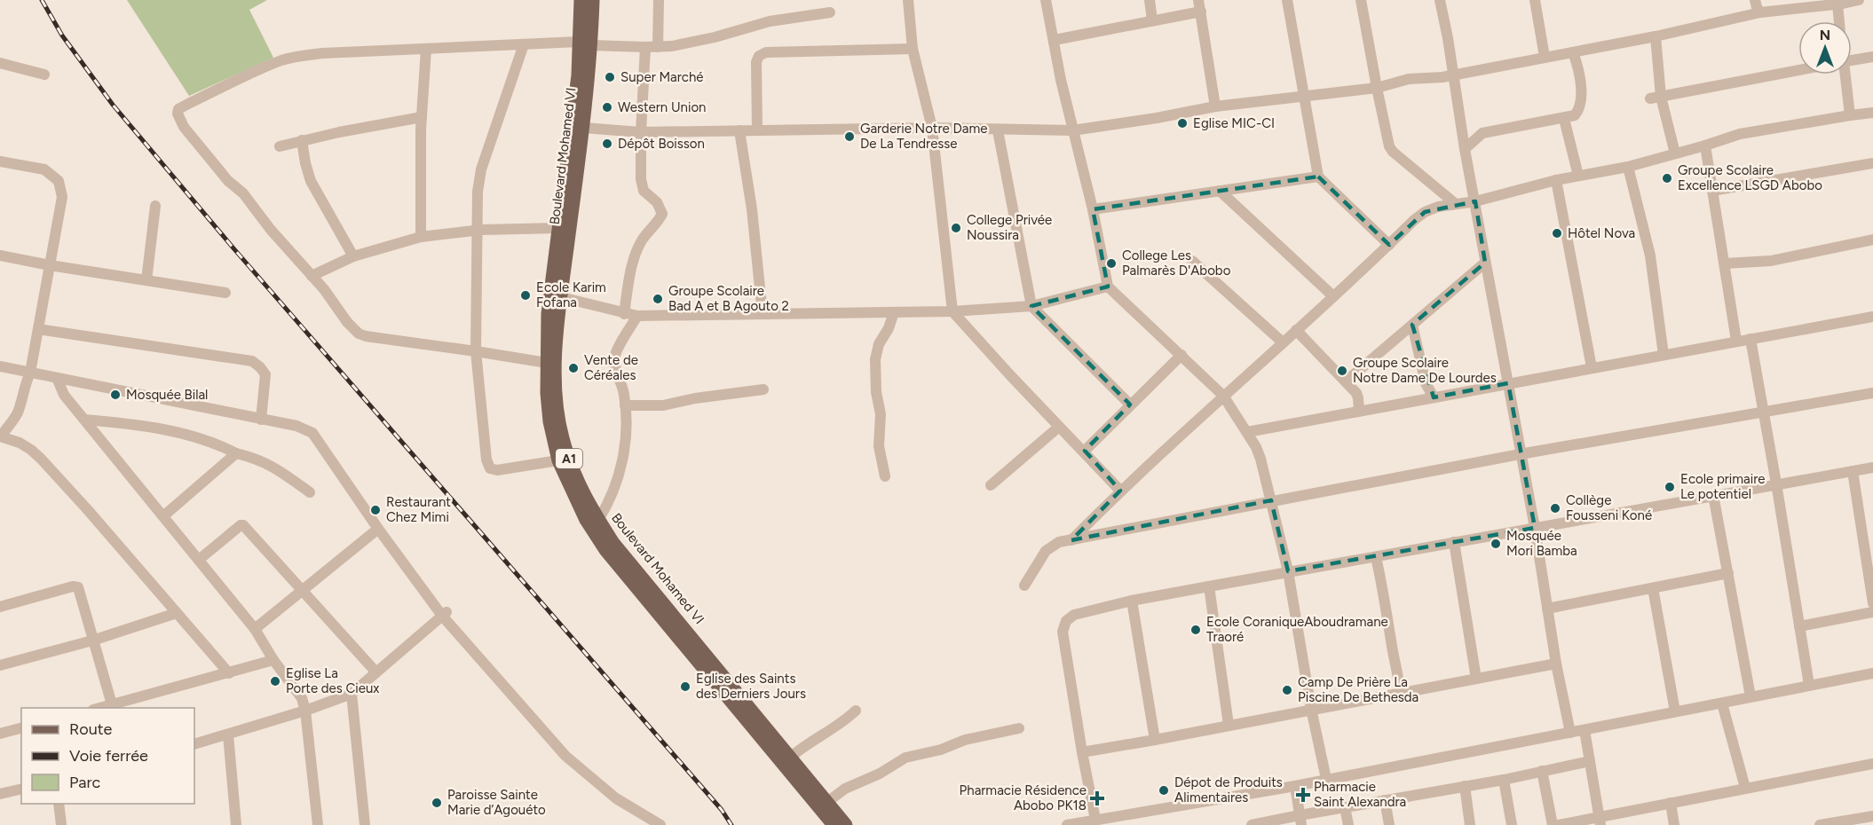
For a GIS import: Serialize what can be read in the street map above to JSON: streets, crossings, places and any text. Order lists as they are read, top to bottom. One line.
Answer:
{"streets":{"main road":["Boulevard Mohamed VI","A1"]},"places":{"other":["Super Marché","Western Union","Eglise MIC-CI","Garderie Notre Dame De La Tendresse","Dépôt Boisson","Groupe Scolaire Excellence LSGD Abobo","College Privée Noussira","Hôtel Nova","College Les Palmarès D'Abobo","Ecole Karim Fofana","Groupe Scolaire Bad A et B Agouto 2","Vente de Céréales","Groupe Scolaire Notre Dame De Lourdes","Mosquée Bilal","Ecole primaire Le potentiel","Collège Fousseni Koné","Restaurant Chez Mimi","Mosquée Mori Bamba","Ecole CoraniqueAboudramane Traoré","Eglise La Porte des Cieux","Eglise des Saints des Derniers Jours","Camp De Prière La Piscine De Bethesda","Dépot de Produits Alimentaires","Paroisse Sainte Marie d’Agouéto"],"health":["Pharmacie Saint Alexandra","Pharmacie Résidence Abobo PK18"]},"legend":["Route","Voie ferrée","Parc"],"north":"top"}
